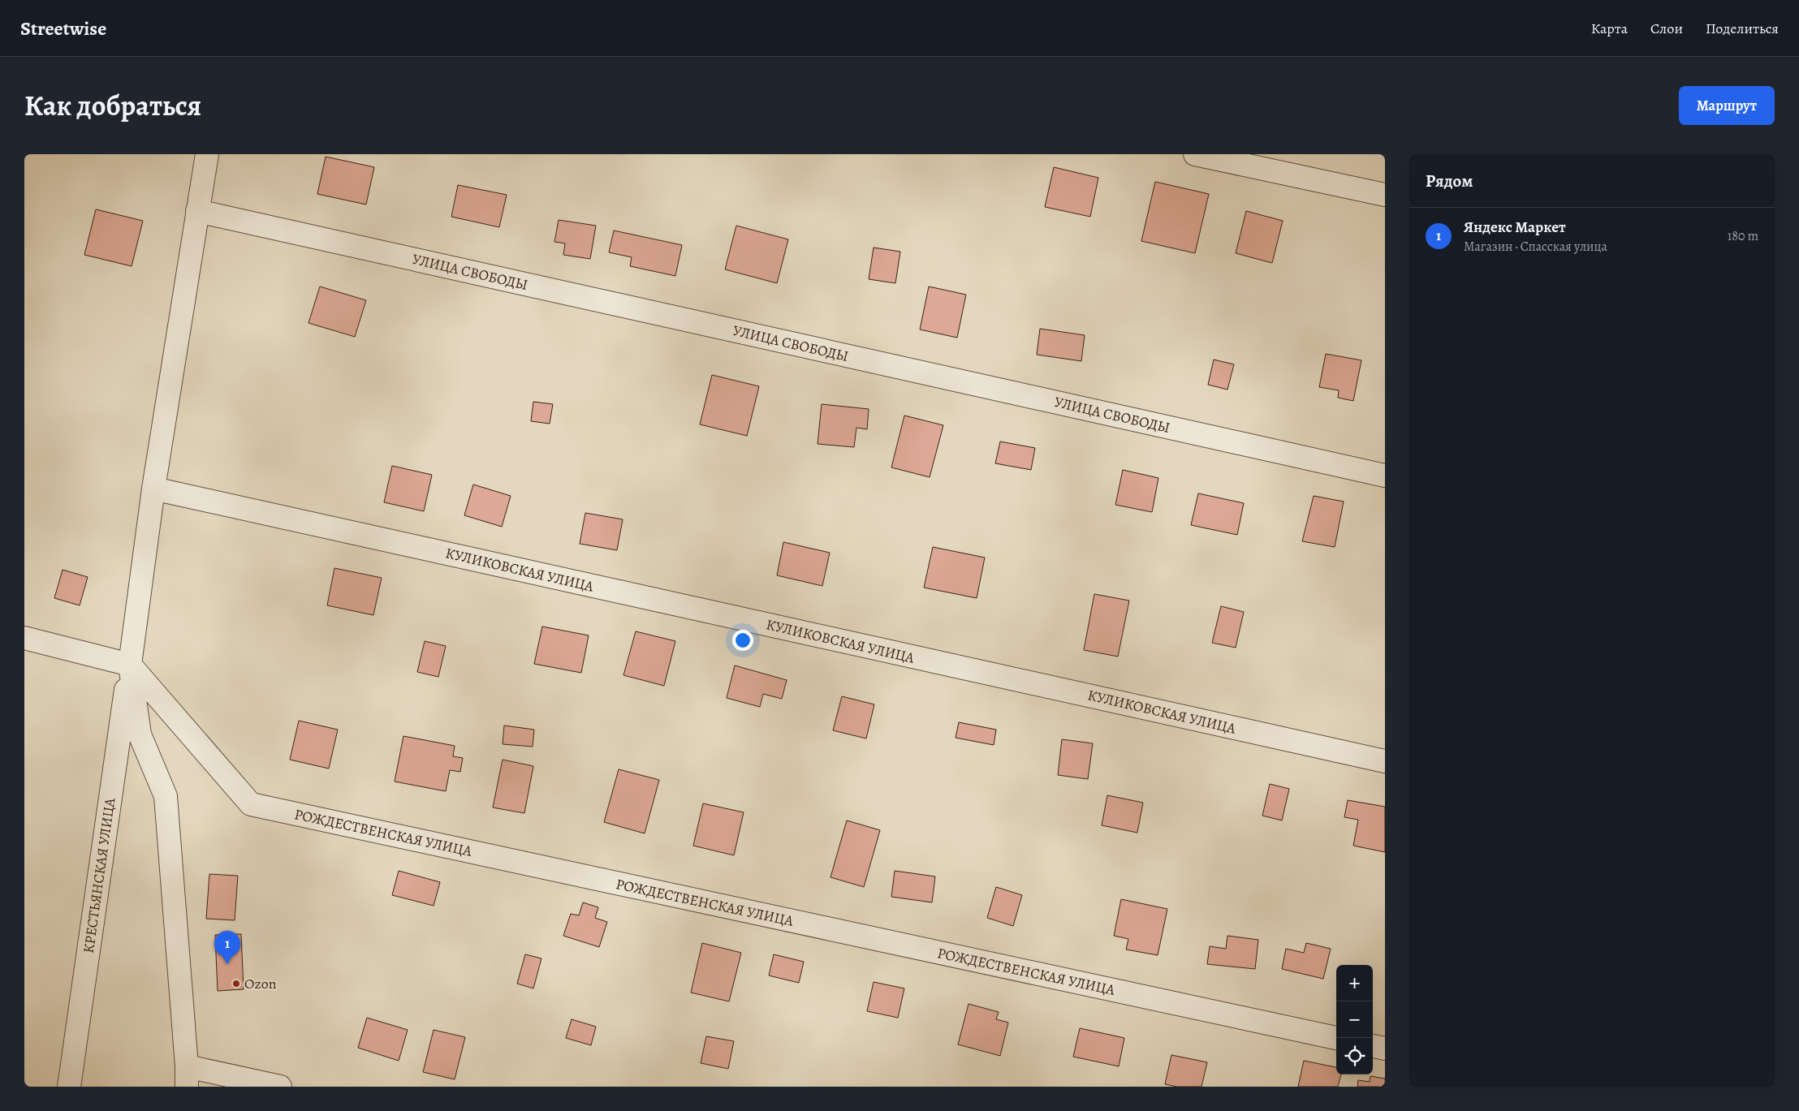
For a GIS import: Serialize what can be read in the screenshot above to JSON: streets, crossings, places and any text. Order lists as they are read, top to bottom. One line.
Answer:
{"streets":{"street":["УЛИЦА СВОБОДЫ","КУЛИКОВСКАЯ УЛИЦА","РОЖДЕСТВЕНСКАЯ УЛИЦА","КРЕСТЬЯНСКАЯ УЛИЦА"]},"crossings":[["УЛИЦА СВОБОДЫ","КРЕСТЬЯНСКАЯ УЛИЦА"],["КУЛИКОВСКАЯ УЛИЦА","КРЕСТЬЯНСКАЯ УЛИЦА"],["РОЖДЕСТВЕНСКАЯ УЛИЦА","КРЕСТЬЯНСКАЯ УЛИЦА"]],"places":["Ozon"],"page":{"header":"Streetwise","nav":["Карта","Слои","Поделиться"],"title":"Как добраться","buttons":"Маршрут","heading":"Рядом","list":[{"mark":"1","name":"Яндекс Маркет","note":"Магазин · Спасская улица","value":"180 m"}],"pins":"1","map_buttons":["+","−"]}}
